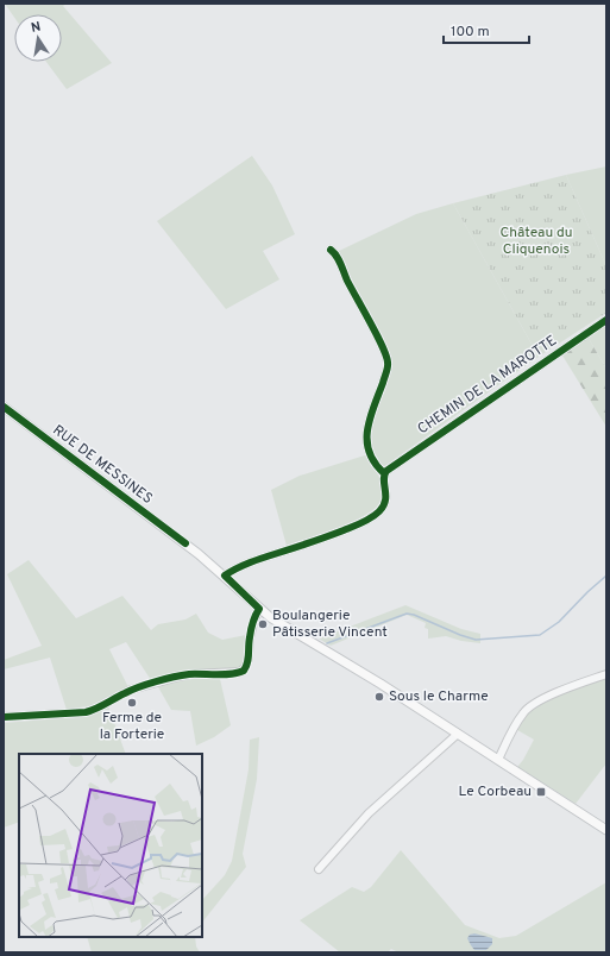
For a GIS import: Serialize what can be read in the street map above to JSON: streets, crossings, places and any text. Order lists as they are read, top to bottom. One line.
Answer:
{"streets":{"main road":["RUE DE MESSINES"],"street":["CHEMIN DE LA MAROTTE"]},"parks":["Château du Cliquenois"],"places":{"other":["Boulangerie Pâtisserie Vincent","Sous le Charme","Ferme de la Forterie"],"transit":["Le Corbeau"]},"scale_bar":"100 m","north":"top"}
